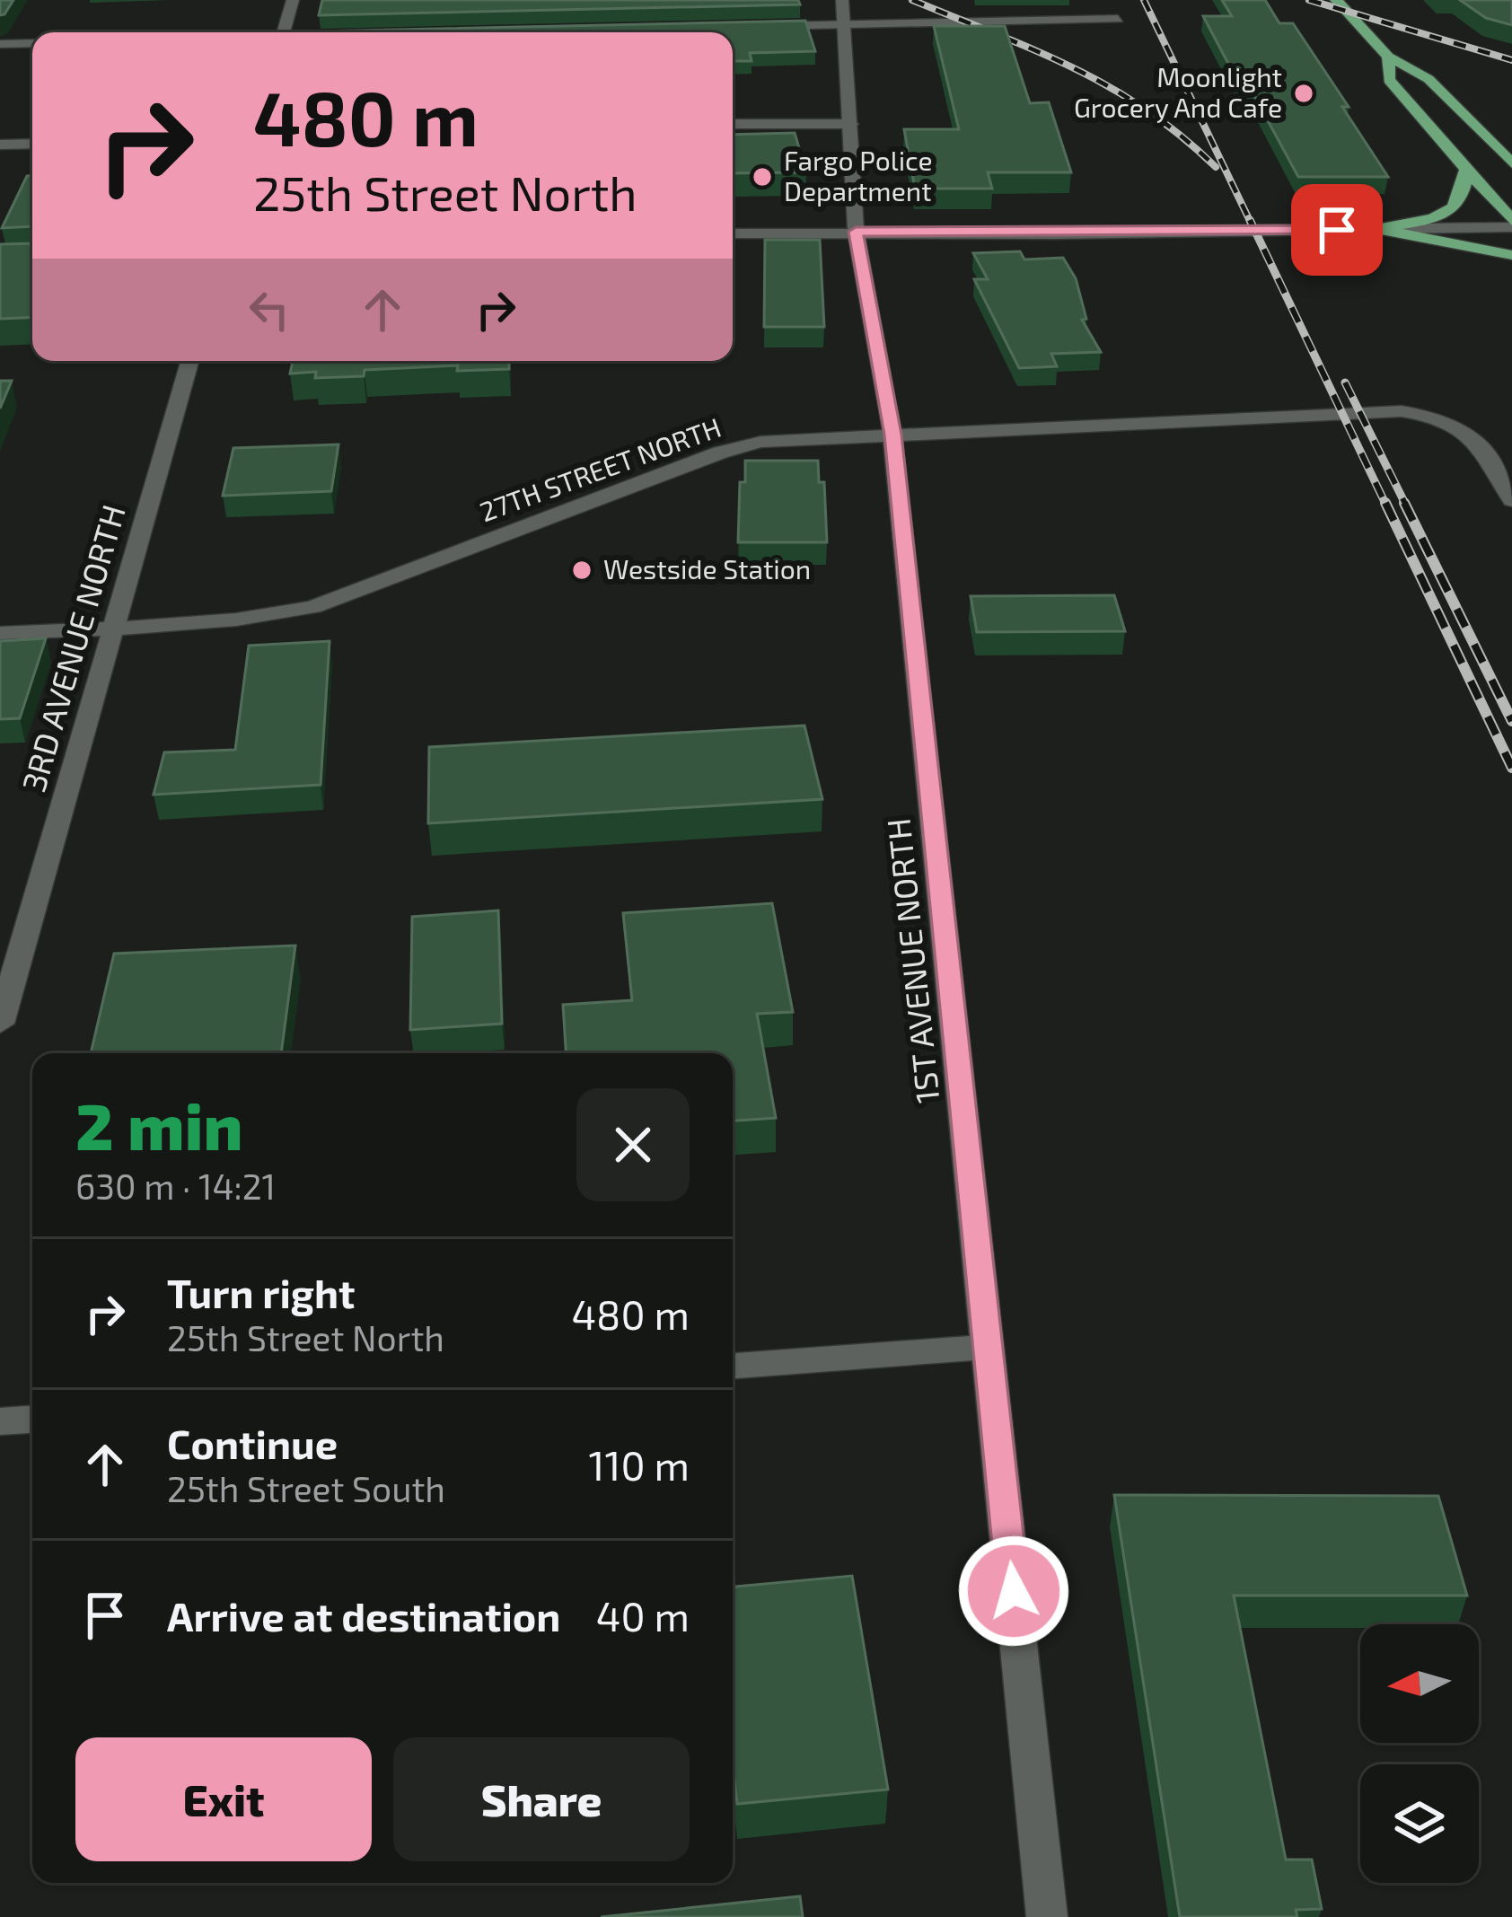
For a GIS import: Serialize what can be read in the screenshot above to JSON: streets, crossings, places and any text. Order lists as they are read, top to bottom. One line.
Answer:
{"streets":{"street":["27TH STREET NORTH","3RD AVENUE NORTH","1ST AVENUE NORTH"]},"crossings":[["27TH STREET NORTH","3RD AVENUE NORTH"],["27TH STREET NORTH","1ST AVENUE NORTH"]],"places":["Moonlight Grocery And Cafe","Fargo Police Department","Westside Station"],"north":"left","page":{"turn":["480 m","25th Street North"],"heading":["2 min","630 m · 14:21"],"list":[{"name":"Turn right","note":"25th Street North","value":"480 m"},{"name":"Continue","note":"25th Street South","value":"110 m"},{"name":"Arrive at destination","value":"40 m"}],"buttons":["Exit","Share"]}}
